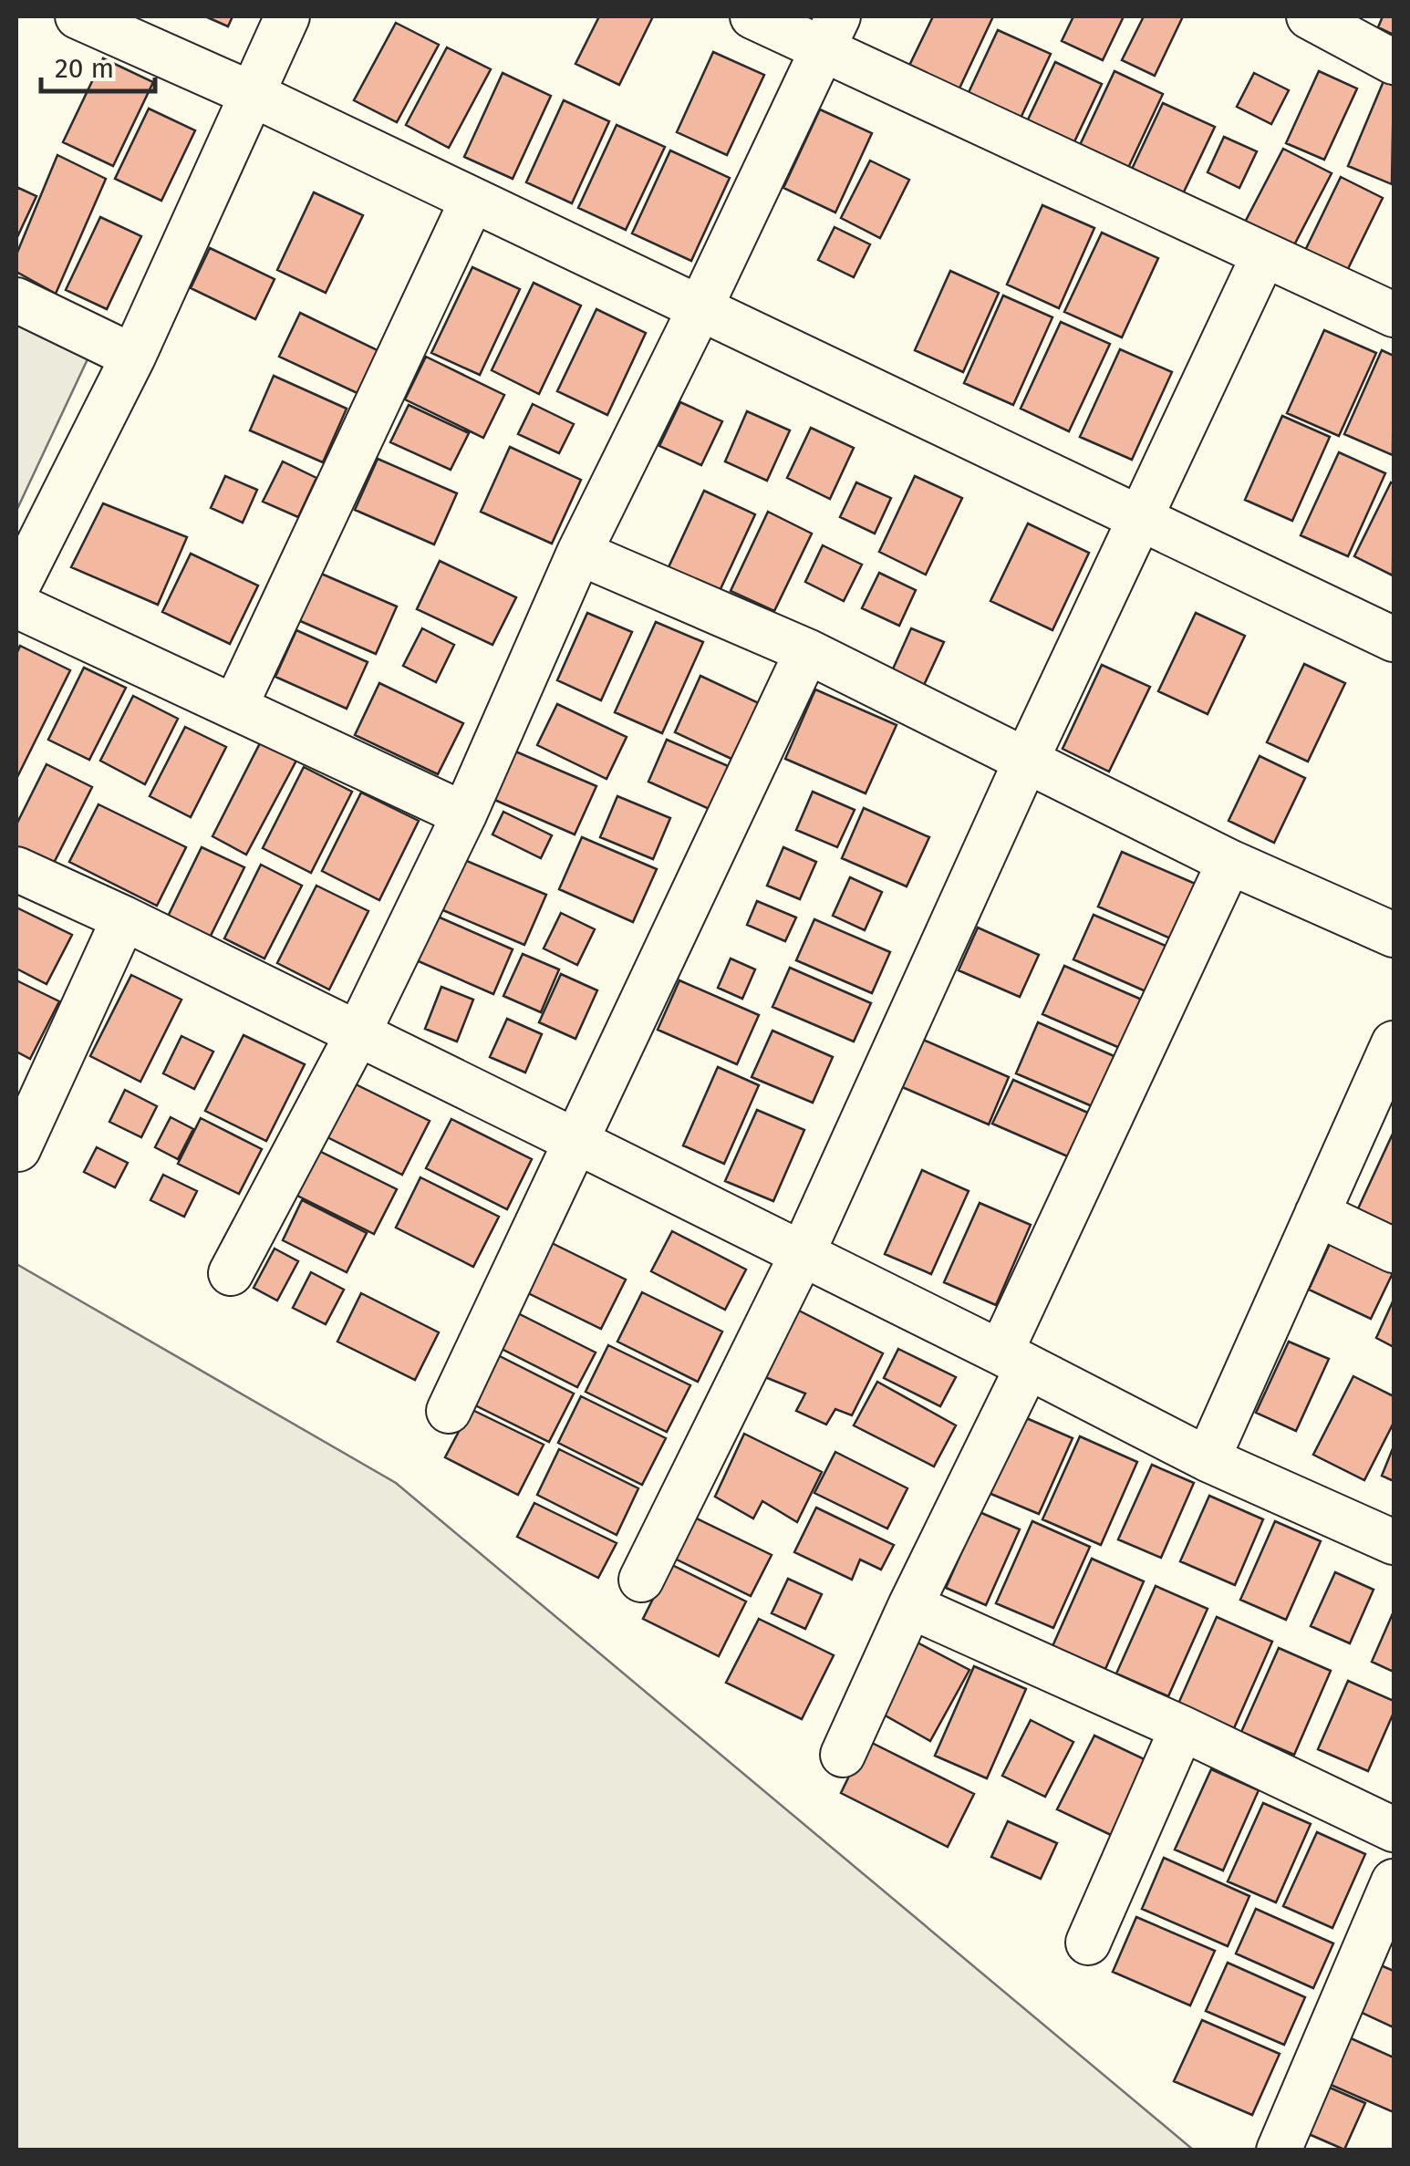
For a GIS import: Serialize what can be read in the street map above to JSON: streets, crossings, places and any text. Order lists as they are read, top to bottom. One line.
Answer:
{"scale_bar":"20 m"}
